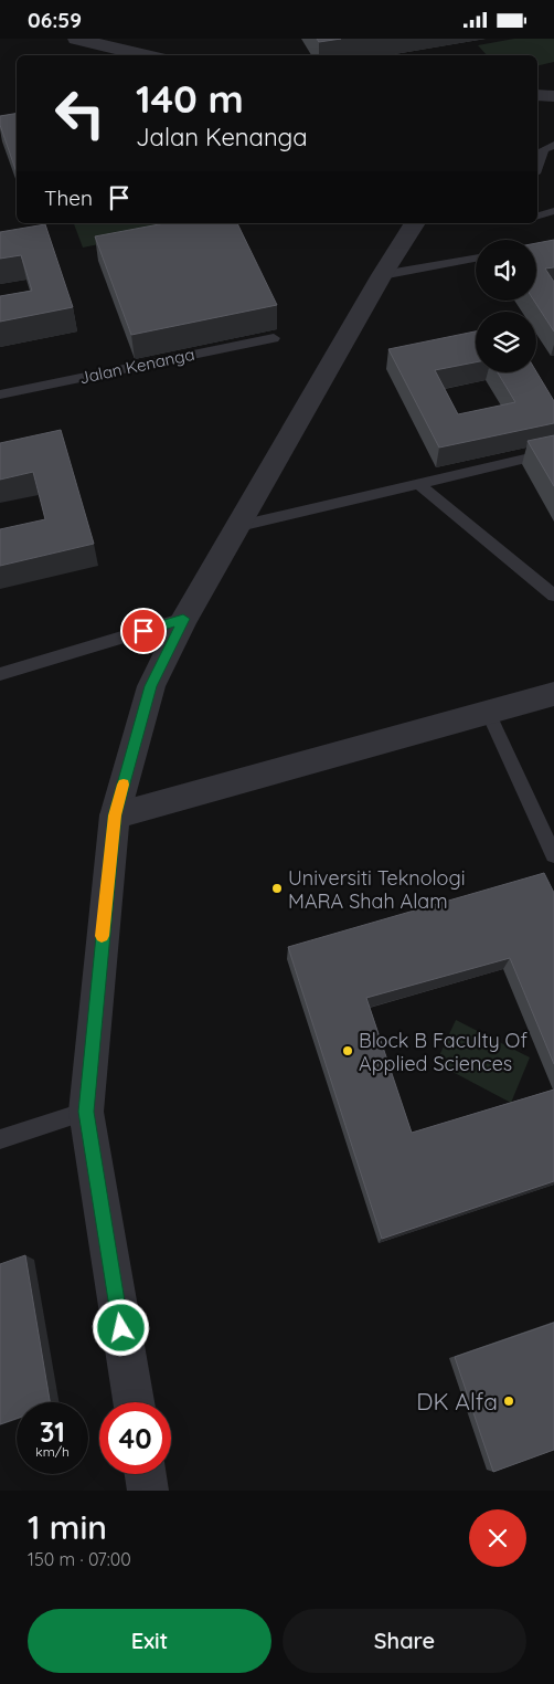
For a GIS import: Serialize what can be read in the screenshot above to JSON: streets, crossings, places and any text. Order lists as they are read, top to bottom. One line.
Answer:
{"streets":{"lane":["Jalan Kenanga"]},"places":["Universiti Teknologi MARA Shah Alam","Block B Faculty Of Applied Sciences","DK Alfa"],"page":{"status":"06:59","turn":["140 m","Jalan Kenanga"],"then":"Then","speed":"31 km/h","limit":"40","heading":["1 min","150 m · 07:00"],"buttons":["Exit","Share"]}}
